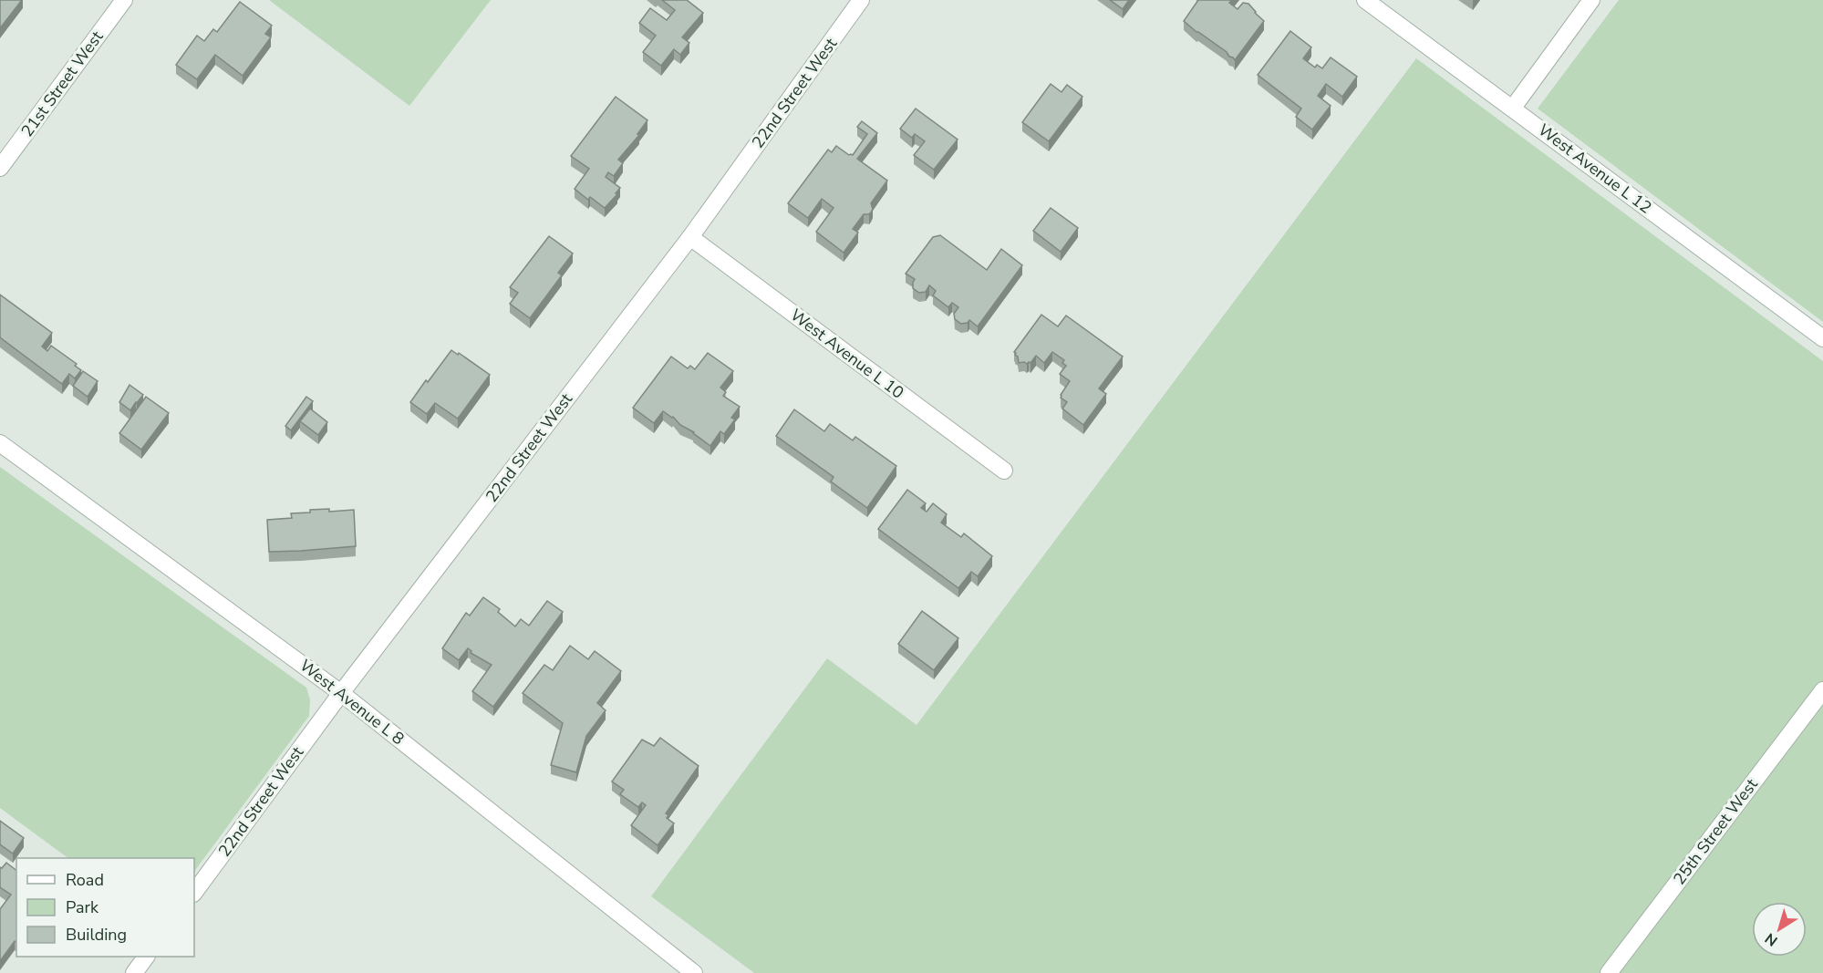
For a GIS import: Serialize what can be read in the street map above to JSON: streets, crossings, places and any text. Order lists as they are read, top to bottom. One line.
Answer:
{"streets":{"street":["21st Street West","22nd Street West","West Avenue L 12","West Avenue L 10","West Avenue L 8","25th Street West"]},"crossings":[["22nd Street West","West Avenue L 10"],["22nd Street West","West Avenue L 8"]],"legend":["Road","Park","Building"],"north":"bottom left"}
